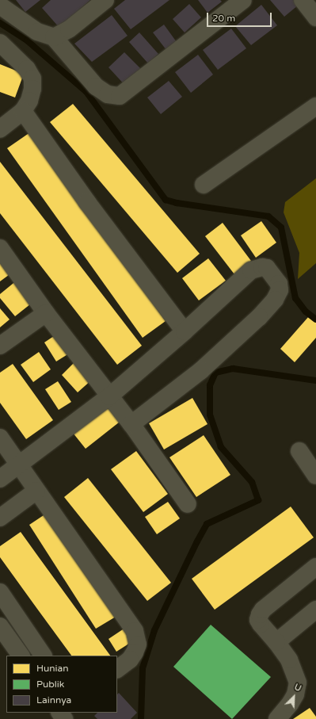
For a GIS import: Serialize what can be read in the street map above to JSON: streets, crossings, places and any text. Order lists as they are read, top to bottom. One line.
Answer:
{"legend":["Hunian","Publik","Lainnya"],"scale_bar":"20 m","north":"top right"}
